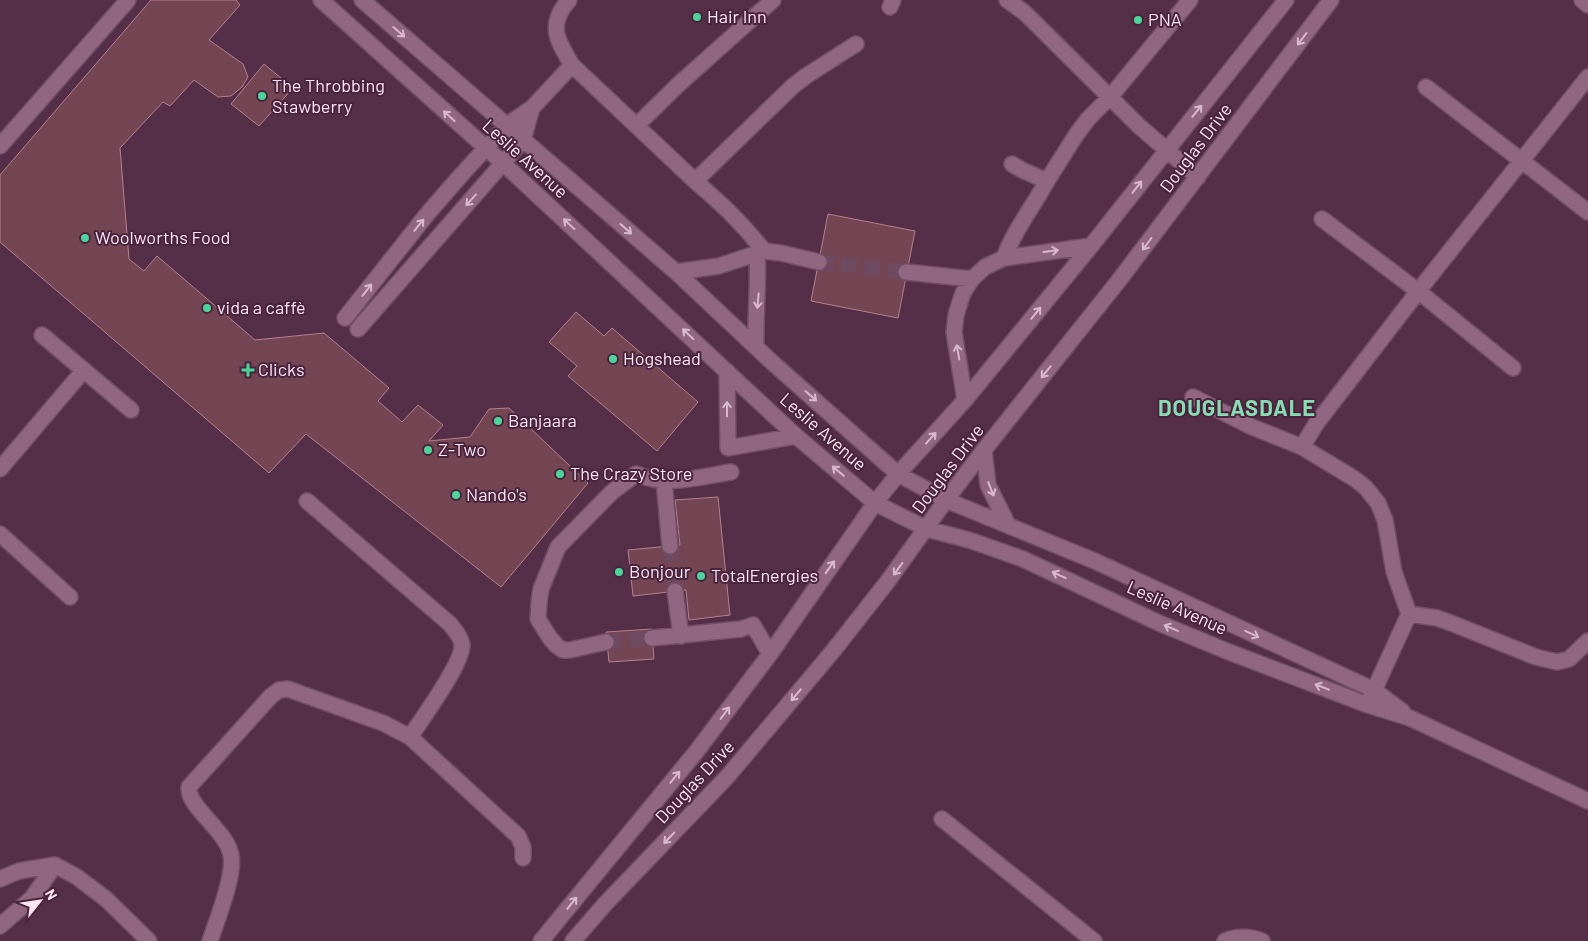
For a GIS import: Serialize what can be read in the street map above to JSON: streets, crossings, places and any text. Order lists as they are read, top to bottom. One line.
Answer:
{"streets":{"street":["Douglas Drive","Leslie Avenue"]},"crossings":[["Douglas Drive","Leslie Avenue"]],"districts":["DOUGLASDALE"],"places":{"other":["Hair Inn","PNA","The Throbbing Stawberry","Woolworths Food","vida a caffè","Hogshead","Banjaara","Z-Two","The Crazy Store","Nando's","Bonjour","TotalEnergies"],"health":["Clicks"]},"north":"top right"}
